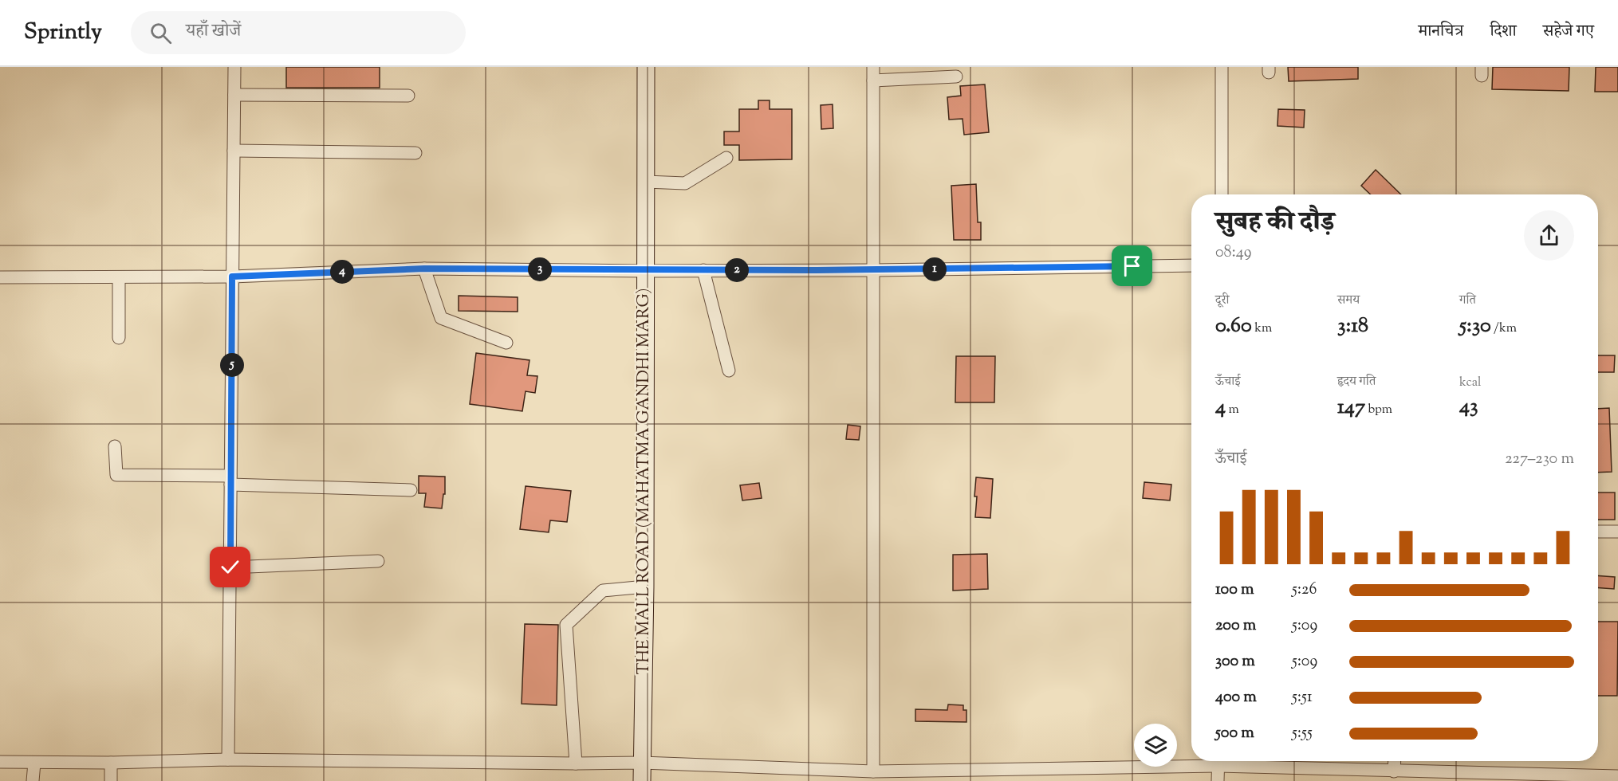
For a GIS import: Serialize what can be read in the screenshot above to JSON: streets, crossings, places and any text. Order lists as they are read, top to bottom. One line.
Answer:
{"streets":{"street":["THE MALL ROAD (MAHATMA GANDHI MARG)"]},"page":{"header":"Sprintly","search":"यहाँ खोजें","nav":["मानचित्र","दिशा","सहेजे गए"],"heading":["सुबह की दौड़","08:49"],"pins":["1","3","2","4","5"],"stats":[["दूरी","0.60 km"],["समय","3:18"],["गति","5:30 /km"],["ऊँचाई","4 m"],["हृदय गति","147 bpm"],["kcal","43"]],"chart":["ऊँचाई","227–230 m"],"list":[{"name":"100 m","note":"5:26"},{"name":"200 m","note":"5:09"},{"name":"300 m","note":"5:09"},{"name":"400 m","note":"5:51"},{"name":"500 m","note":"5:55"}]}}
